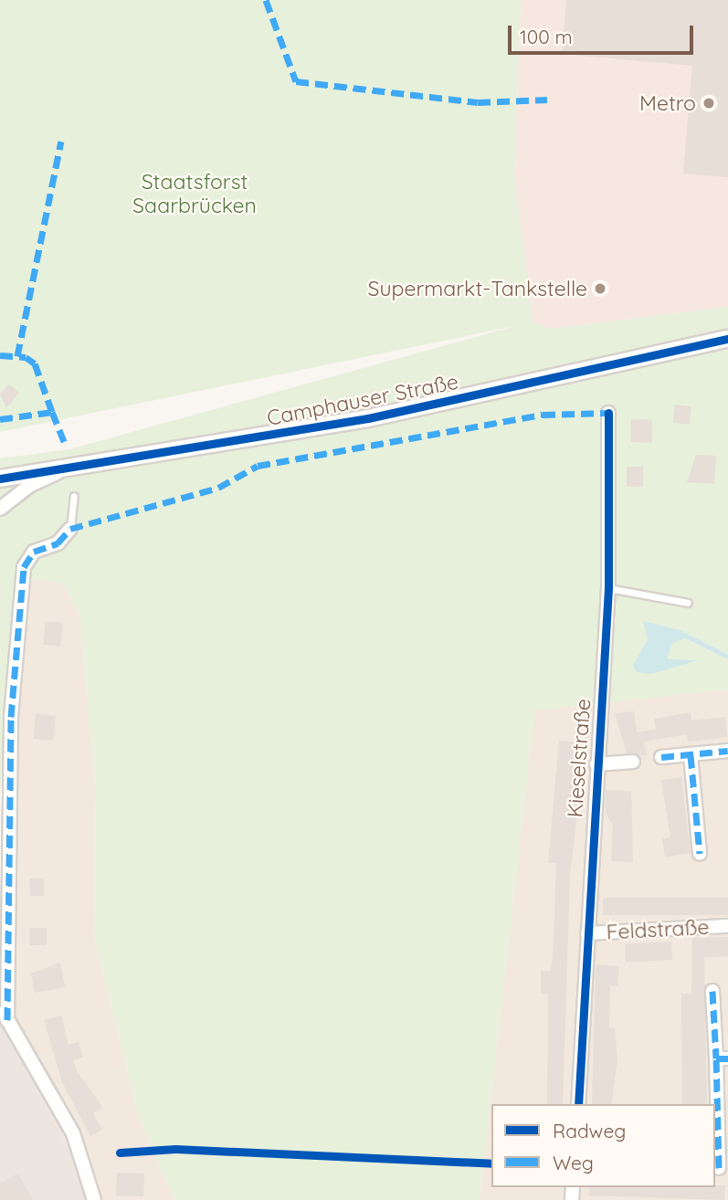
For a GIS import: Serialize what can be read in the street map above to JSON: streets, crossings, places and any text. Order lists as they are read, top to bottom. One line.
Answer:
{"streets":{"street":["Camphauser Straße","Kieselstraße","Feldstraße"]},"crossings":[["Kieselstraße","Feldstraße"]],"parks":["Staatsforst Saarbrücken"],"places":["Metro","Supermarkt-Tankstelle"],"legend":["Radweg","Weg"],"scale_bar":"100 m"}
